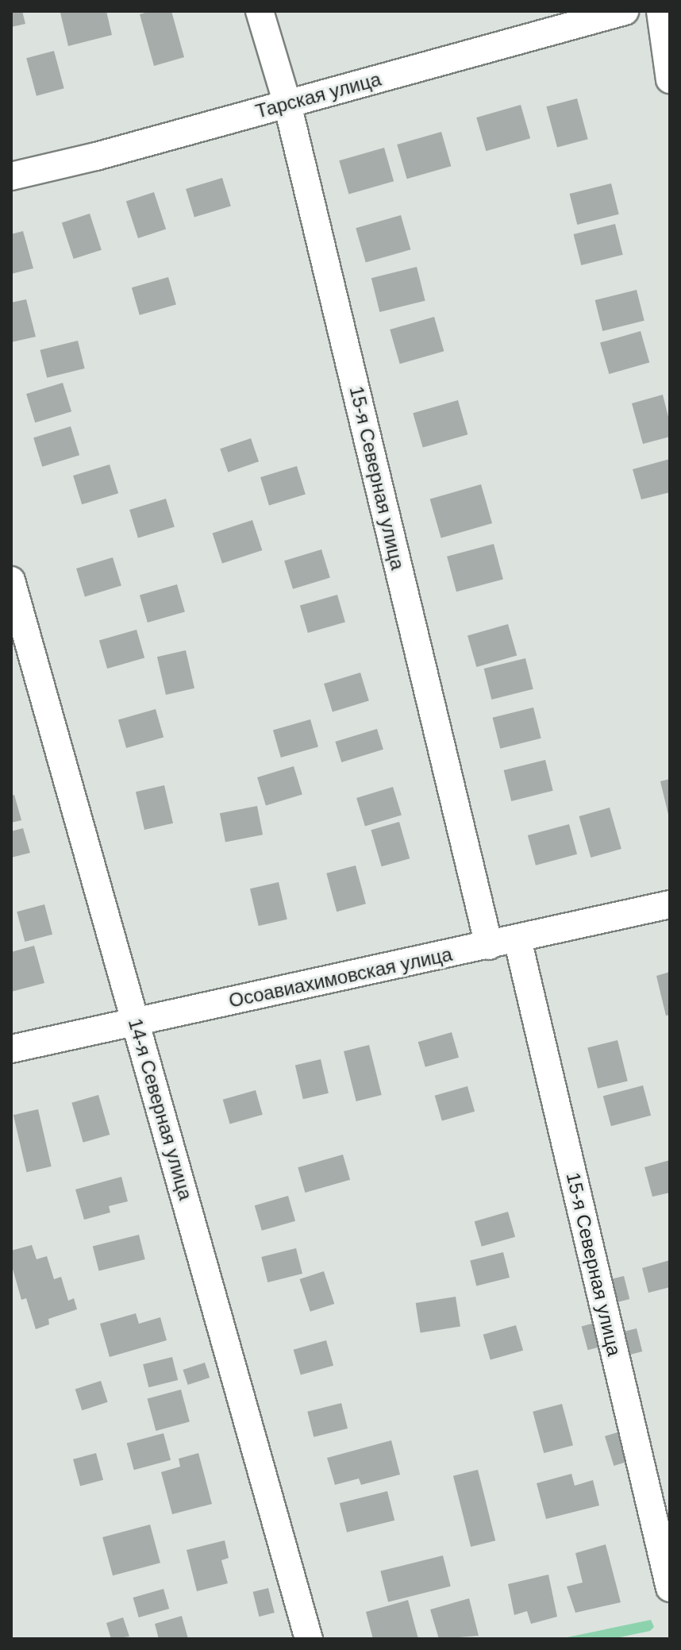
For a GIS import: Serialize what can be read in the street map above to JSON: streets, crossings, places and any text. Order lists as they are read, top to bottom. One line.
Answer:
{"streets":{"street":["Тарская улица","15-я Северная улица","Осоавиахимовская улица","14-я Северная улица"]},"crossings":[["Тарская улица","15-я Северная улица"],["15-я Северная улица","Осоавиахимовская улица"],["Осоавиахимовская улица","14-я Северная улица"]]}
